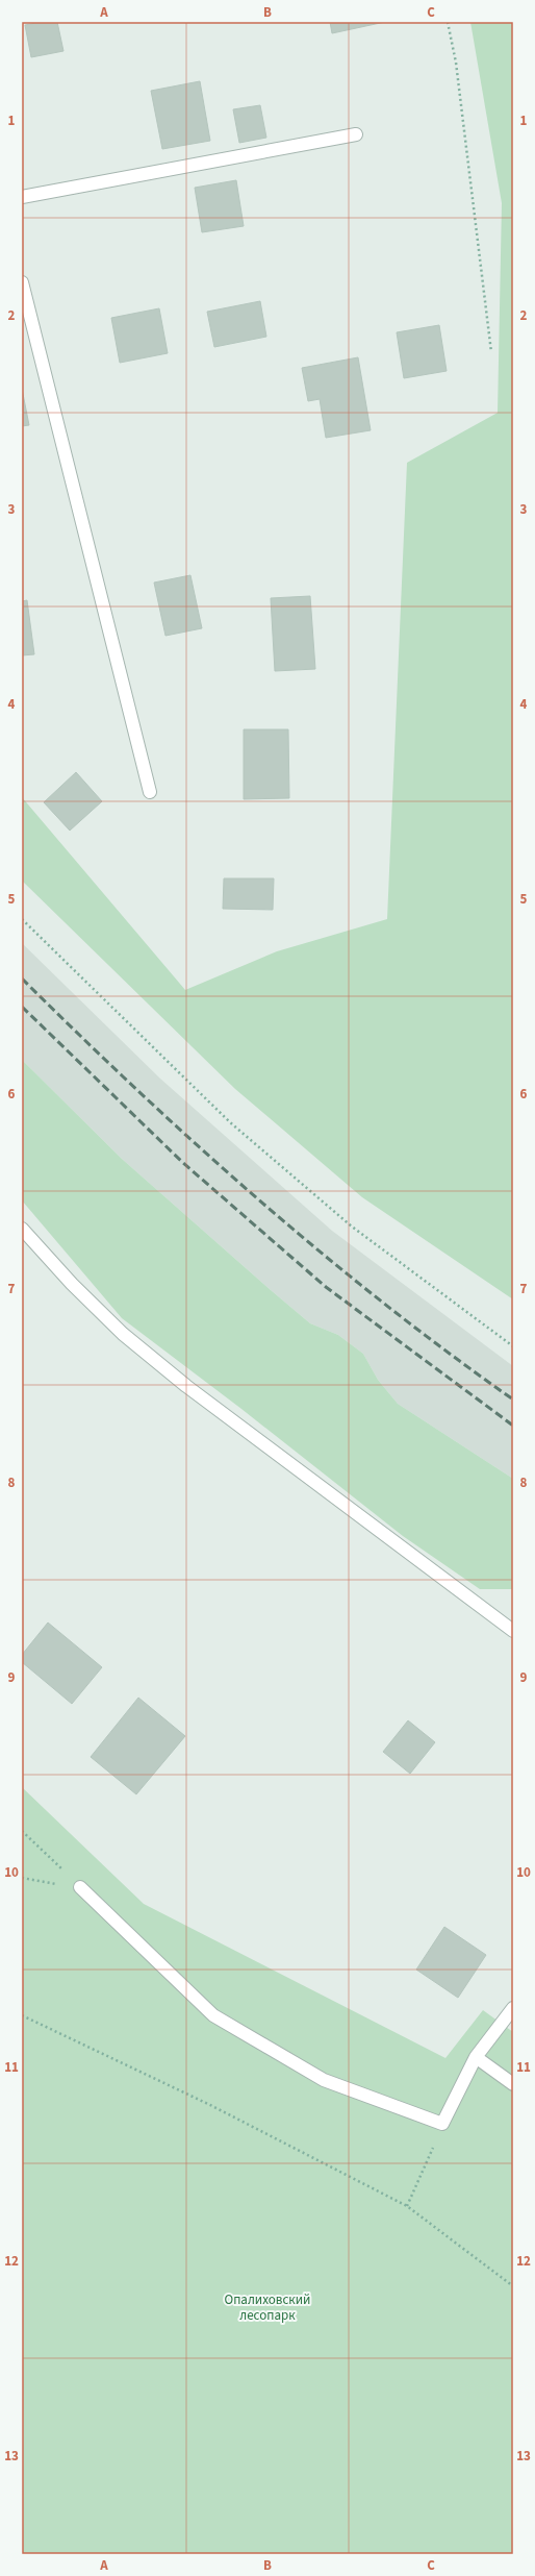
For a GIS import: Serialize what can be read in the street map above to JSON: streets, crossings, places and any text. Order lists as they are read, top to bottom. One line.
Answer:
{"parks":["Опалиховский лесопарк"],"grid":{"columns":["A","B","C"],"rows":["1","2","3","4","5","6","7","8","9","10","11","12","13"]}}
